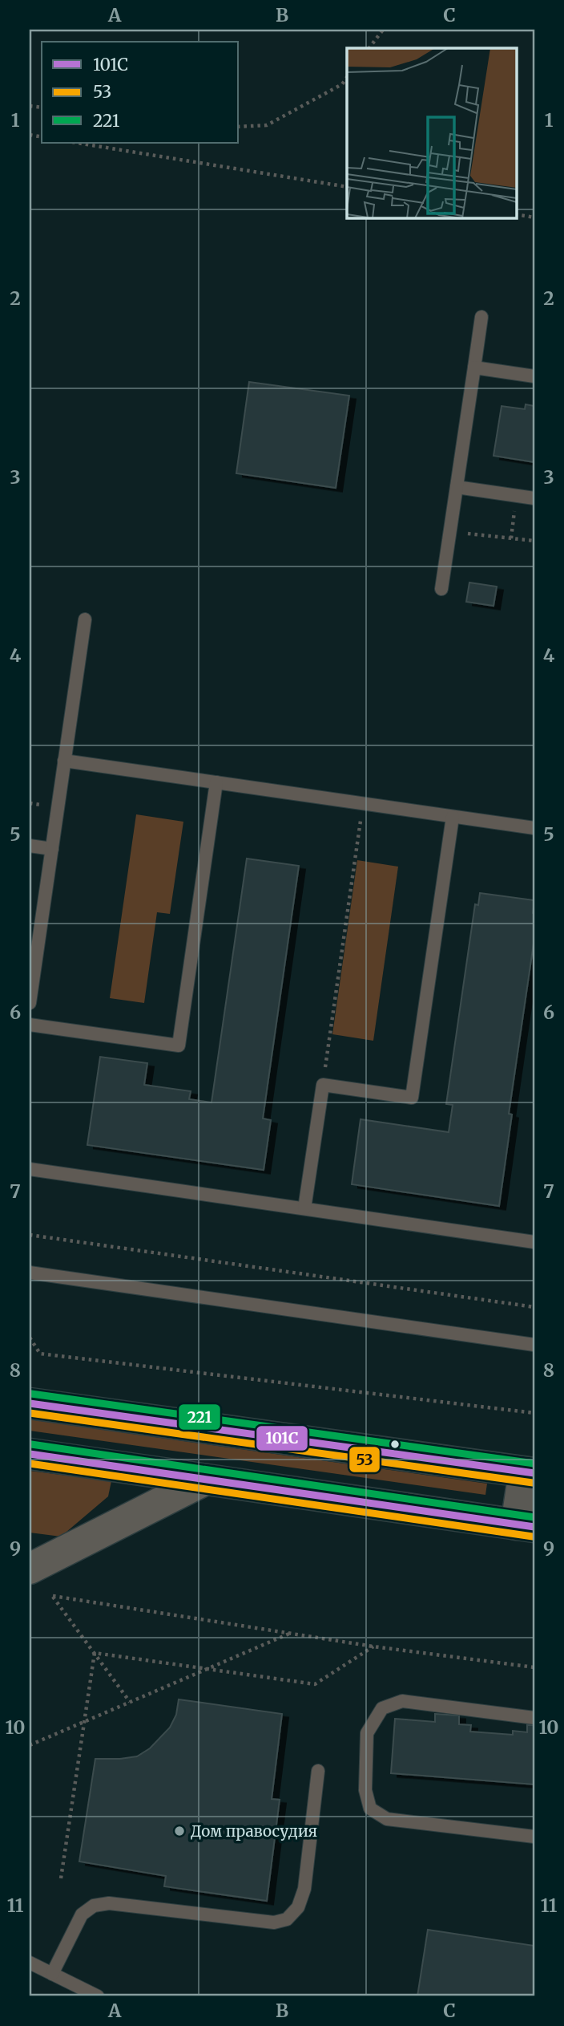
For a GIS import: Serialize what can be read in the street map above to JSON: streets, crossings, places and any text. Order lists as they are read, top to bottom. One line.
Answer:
{"places":["Дом правосудия"],"lines":["transit line 221","transit line 101С","transit line 53"],"legend":["101С","53","221"],"grid":{"columns":["A","B","C"],"rows":["1","2","3","4","5","6","7","8","9","10","11"]}}
